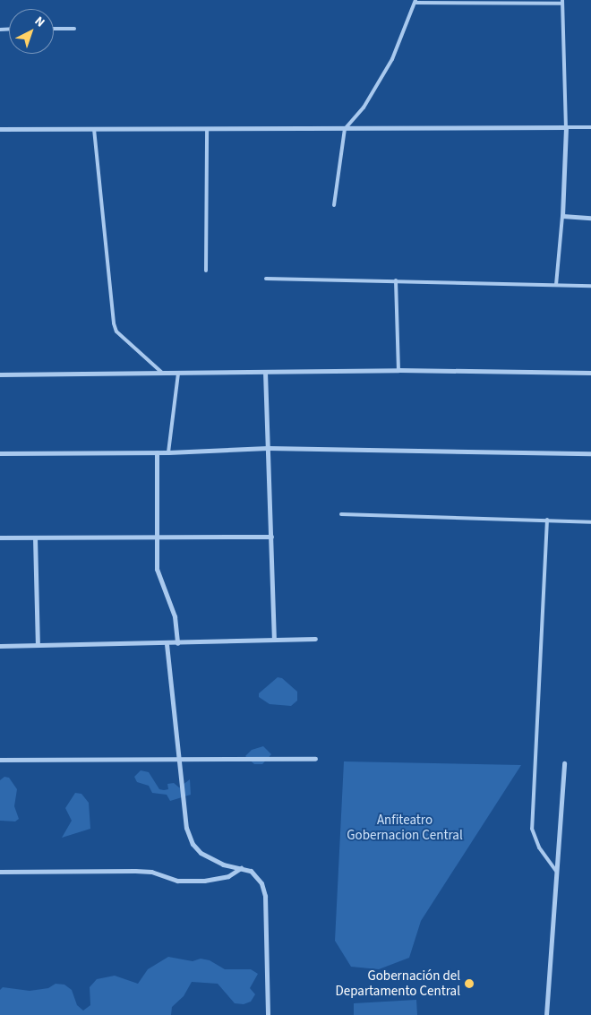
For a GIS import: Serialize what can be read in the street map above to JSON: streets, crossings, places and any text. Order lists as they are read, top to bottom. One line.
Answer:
{"parks":["Anfiteatro Gobernacion Central"],"places":["Gobernación del Departamento Central"],"north":"top right"}
